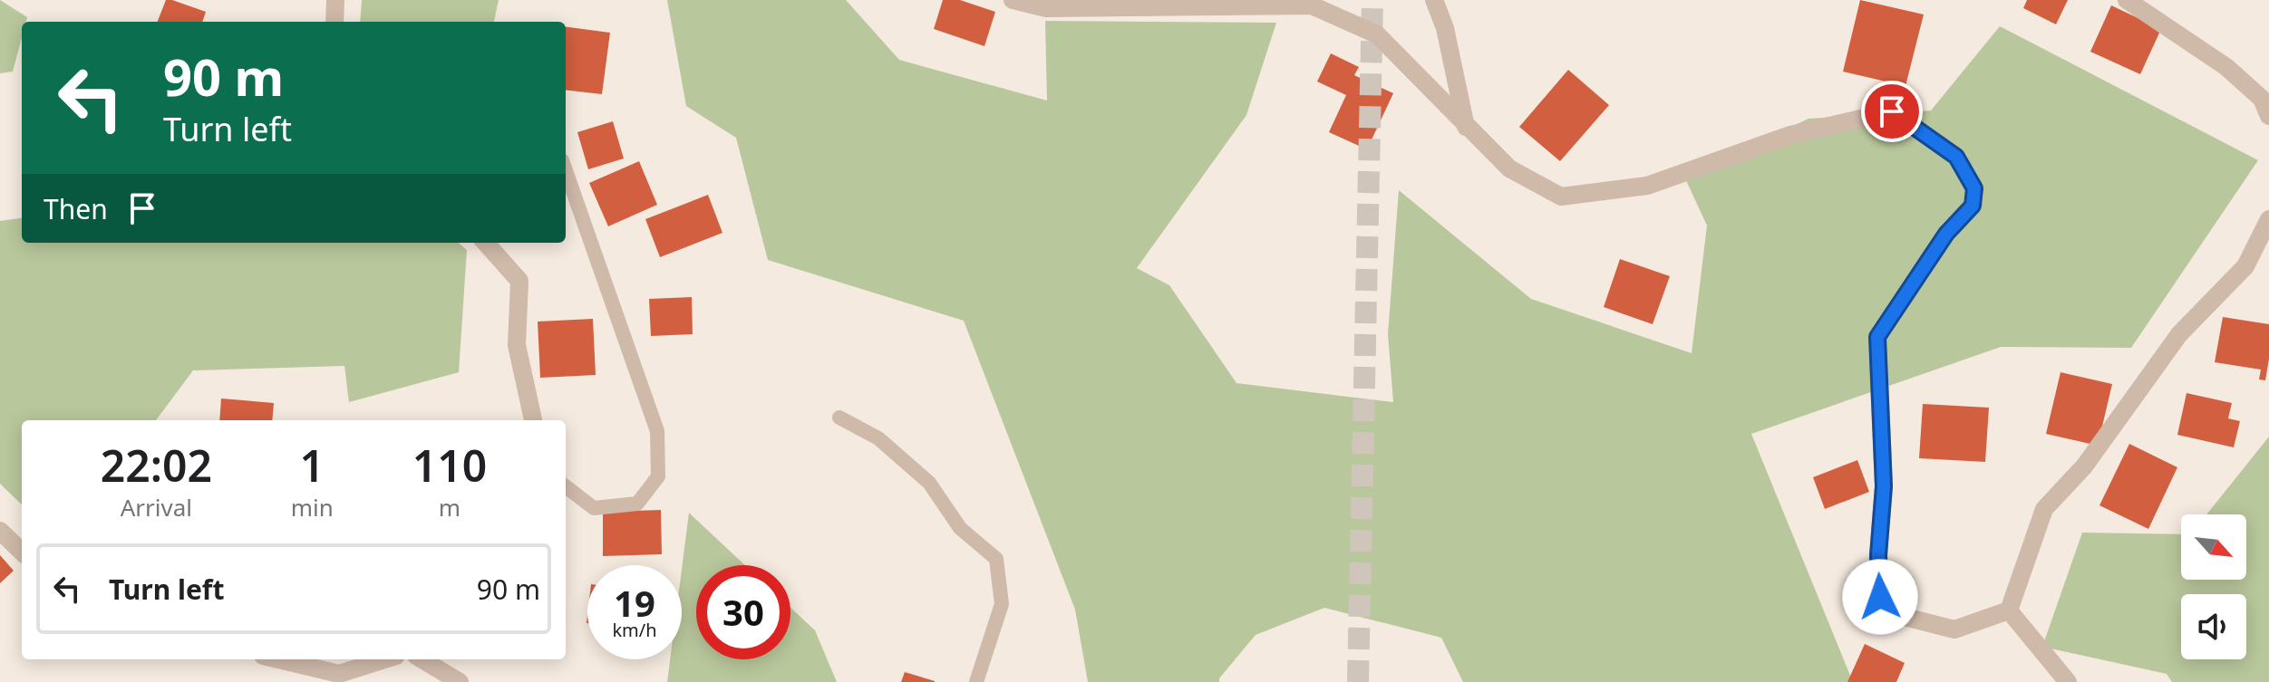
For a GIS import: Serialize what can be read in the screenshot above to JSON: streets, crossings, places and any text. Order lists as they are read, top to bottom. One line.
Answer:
{"north":"bottom right","page":{"turn":["90 m","Turn left"],"then":"Then","eta":["22:02","Arrival","1","min","110","m"],"list":[{"name":"Turn left","value":"90 m"}],"speed":"19 km/h","limit":"30"}}
